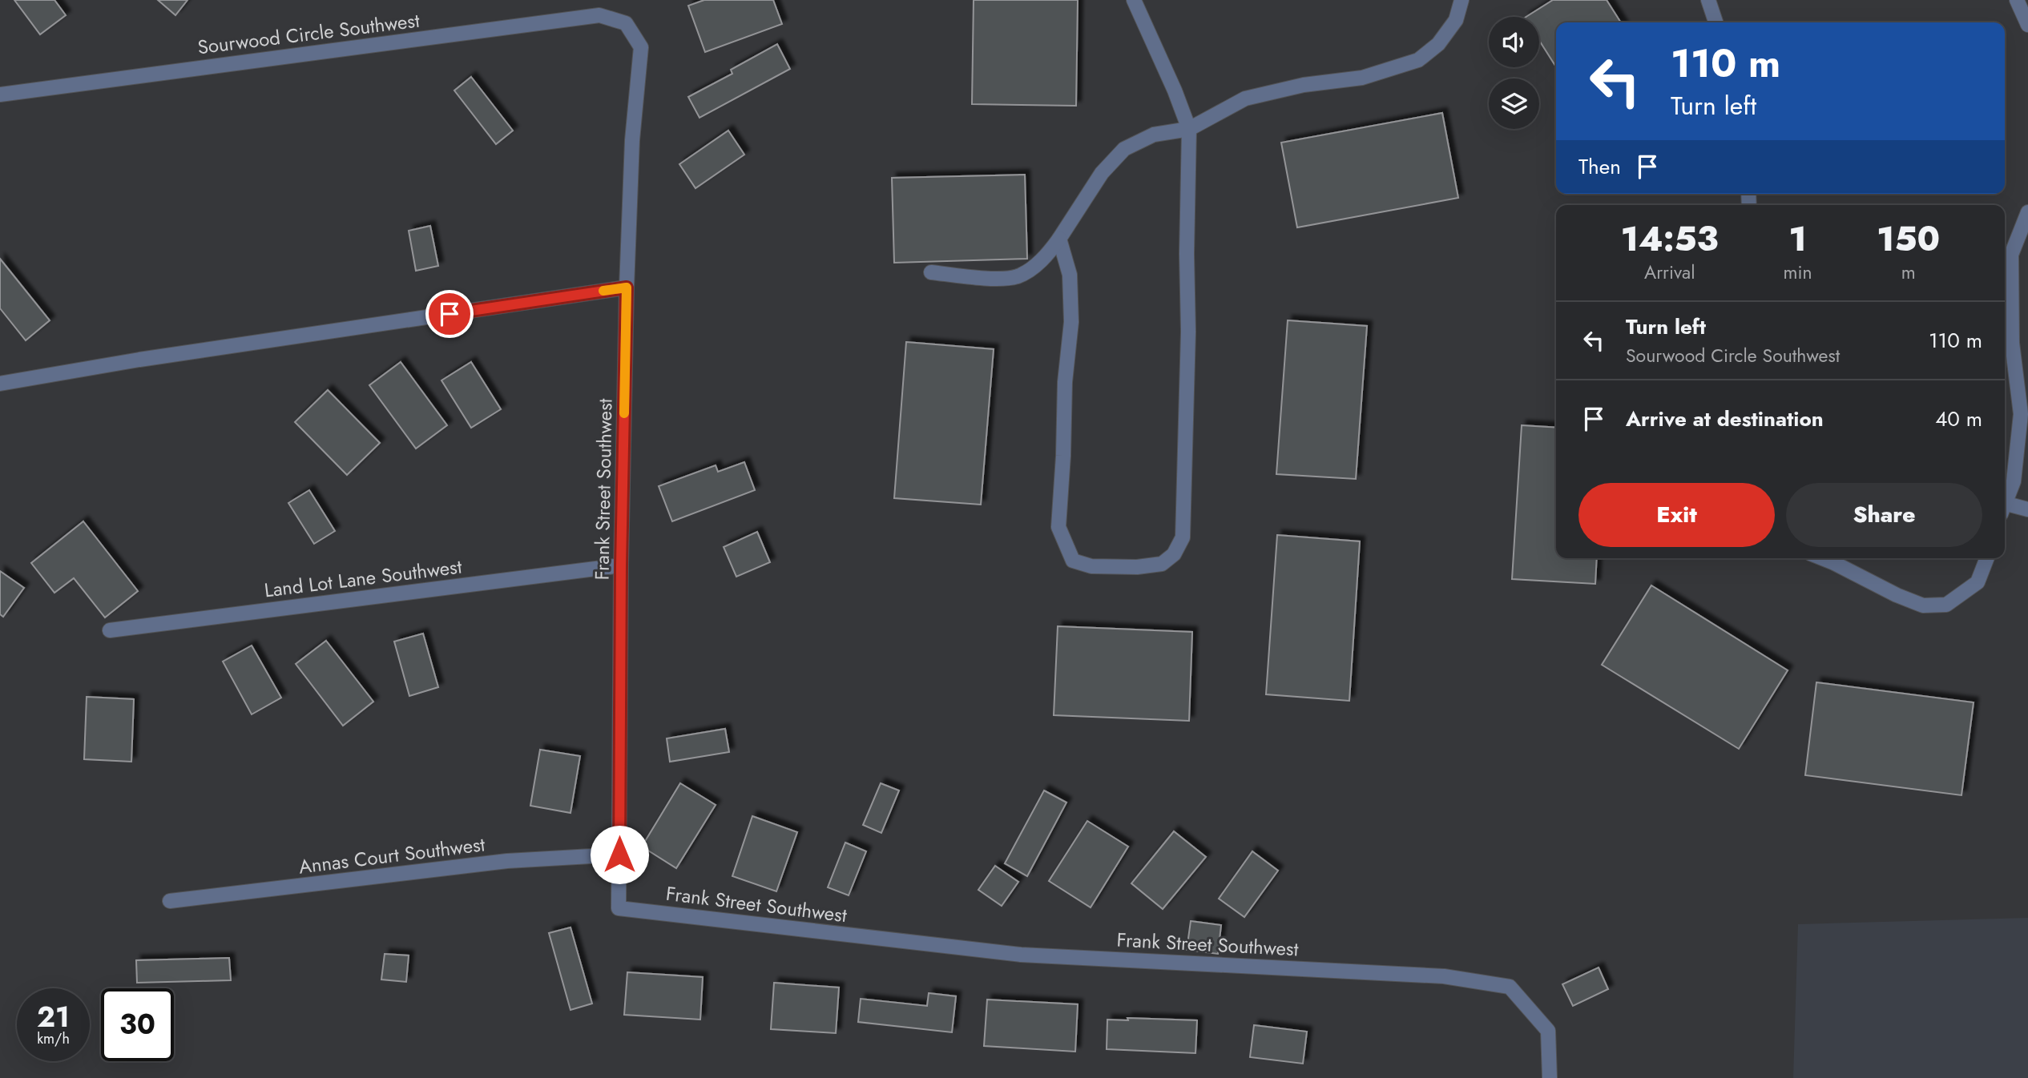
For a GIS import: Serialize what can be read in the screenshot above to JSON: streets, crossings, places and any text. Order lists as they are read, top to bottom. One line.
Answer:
{"streets":{"street":["Sourwood Circle Southwest","Frank Street Southwest","Land Lot Lane Southwest","Annas Court Southwest"]},"crossings":[["Sourwood Circle Southwest","Frank Street Southwest"],["Frank Street Southwest","Land Lot Lane Southwest"],["Frank Street Southwest","Annas Court Southwest"]],"page":{"turn":["110 m","Turn left"],"then":"Then","eta":["14:53","Arrival","1","min","150","m"],"list":[{"name":"Turn left","note":"Sourwood Circle Southwest","value":"110 m"},{"name":"Arrive at destination","value":"40 m"}],"buttons":["Exit","Share"],"speed":"21 km/h","limit":"30"}}
